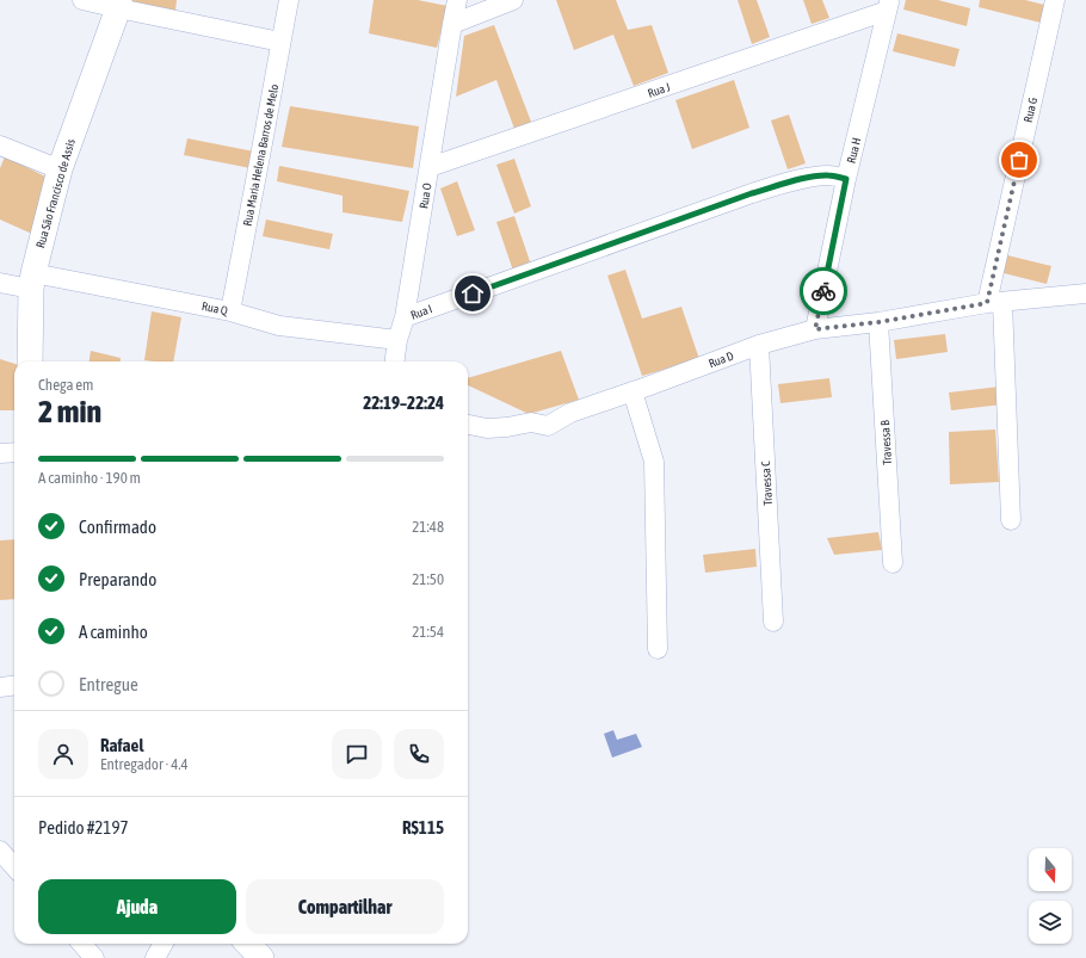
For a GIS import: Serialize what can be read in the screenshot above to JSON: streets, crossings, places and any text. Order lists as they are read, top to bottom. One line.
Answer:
{"streets":{"street":["Rua J","Rua G","Rua H","Rua Maria Helena Barros de Melo","Rua São Francisco de Assis","Rua O","Rua Q","Rua I","Rua D","Travessa B","Travessa C"]},"crossings":[["Rua J","Rua H"],["Rua J","Rua O"],["Rua G","Rua D"],["Rua H","Rua I"],["Rua H","Rua D"],["Rua Maria Helena Barros de Melo","Rua Q"],["Rua São Francisco de Assis","Rua Q"],["Rua O","Rua Q"],["Rua O","Rua I"],["Rua D","Travessa B"],["Rua D","Travessa C"]],"north":"bottom","page":{"heading":["2 min","Chega em","22:19–22:24"],"panel":["Rafael","Entregador · 4.4","Pedido #2197","R$115"],"bar":"A caminho · 190 m","list":[["Confirmado","21:48"],["Preparando","21:50"],["A caminho","21:54"],"Entregue"],"buttons":["Ajuda","Compartilhar"]}}
